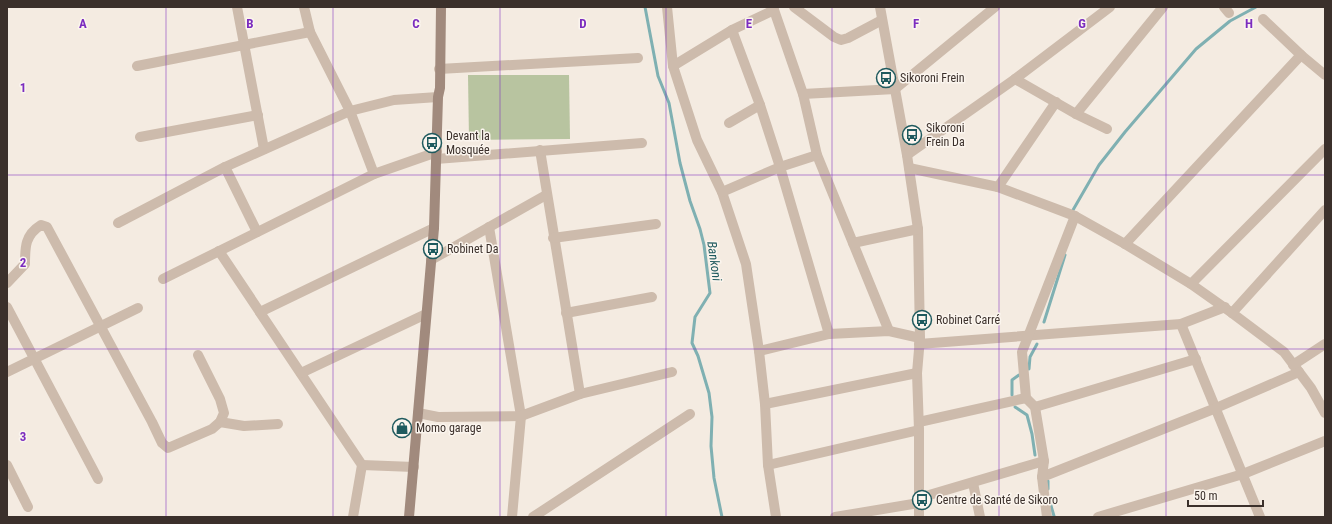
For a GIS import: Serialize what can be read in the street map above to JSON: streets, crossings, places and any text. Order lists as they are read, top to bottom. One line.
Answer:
{"water":["Bankoni"],"places":{"bus stop":["Sikoroni Frein","Sikoroni Frein Da","Devant la Mosquée","Robinet Da","Robinet Carré","Centre de Santé de Sikoro"],"shop":["Momo garage"]},"scale_bar":"50 m","grid":{"columns":["A","B","C","D","E","F","G","H"],"rows":["1","2","3"]}}
